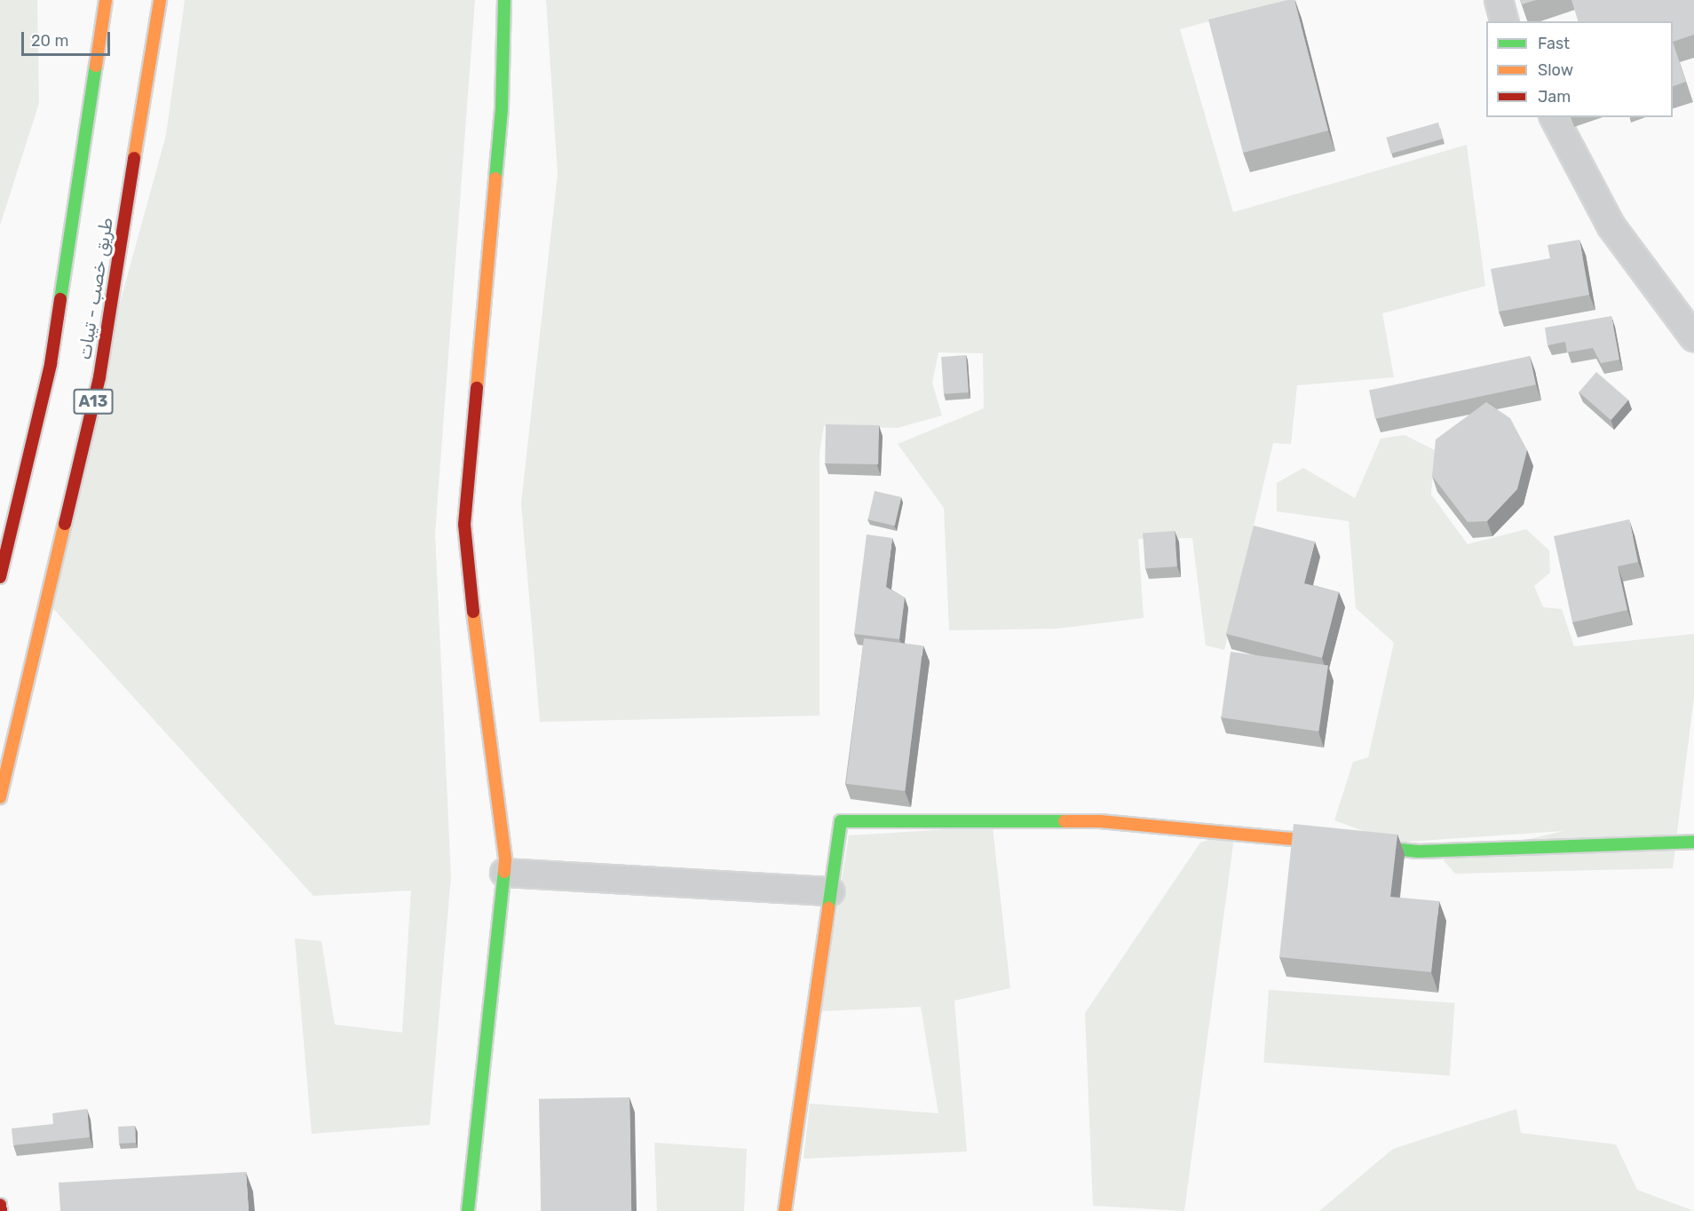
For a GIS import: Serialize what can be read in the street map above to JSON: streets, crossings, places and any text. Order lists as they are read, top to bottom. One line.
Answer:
{"streets":{"main road":["طريق خصب - تيبات","A13"]},"legend":["Fast","Slow","Jam"],"scale_bar":"20 m"}
